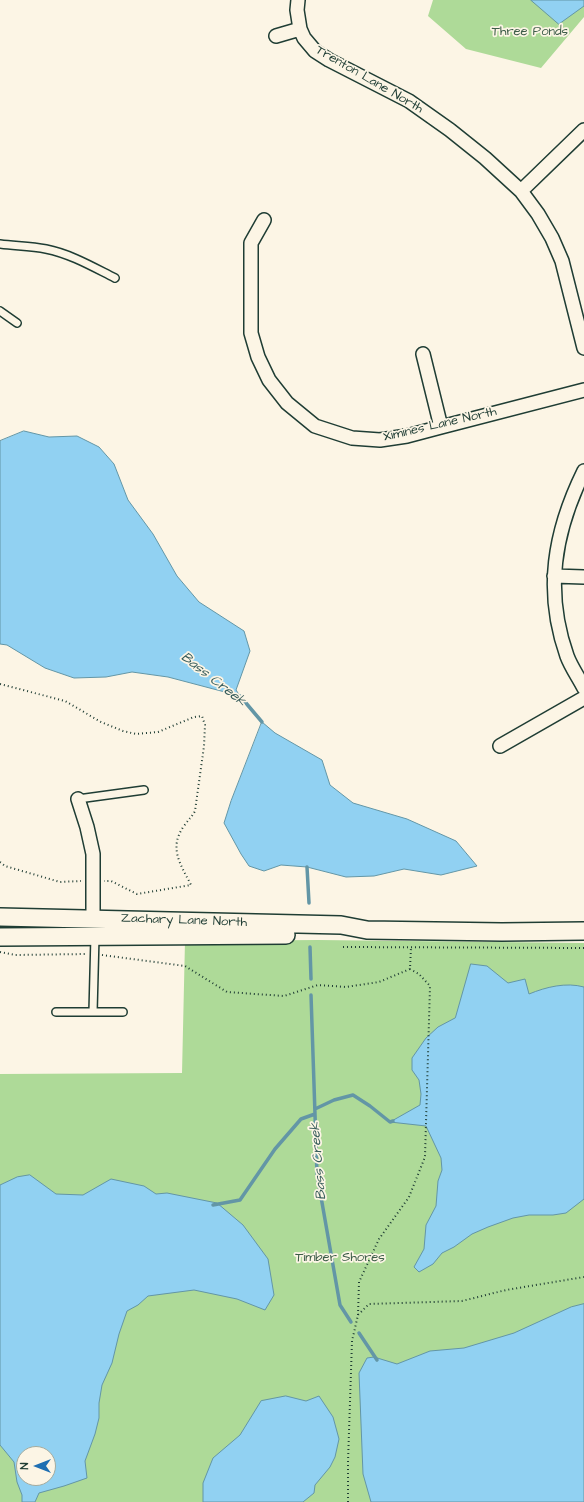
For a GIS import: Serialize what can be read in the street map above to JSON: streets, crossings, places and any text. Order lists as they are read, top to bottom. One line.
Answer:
{"streets":{"street":["Trenton Lane North","Ximines Lane North","Zachary Lane North"]},"water":["Bass Creek"],"parks":["Three Ponds","Timber Shores"],"north":"left"}
